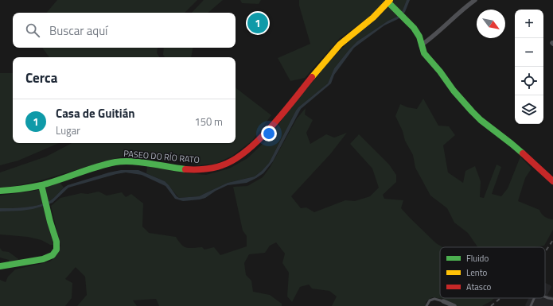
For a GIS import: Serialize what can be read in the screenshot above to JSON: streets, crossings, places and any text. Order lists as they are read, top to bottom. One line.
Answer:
{"streets":{"street":["PASEO DO RÍO RATO"]},"legend":["Fluido","Lento","Atasco"],"north":"bottom right","page":{"map_buttons":["+","−"],"pins":"1","search":"Buscar aquí","heading":"Cerca","list":[{"mark":"1","name":"Casa de Guitián","note":"Lugar","value":"150 m"}]}}
